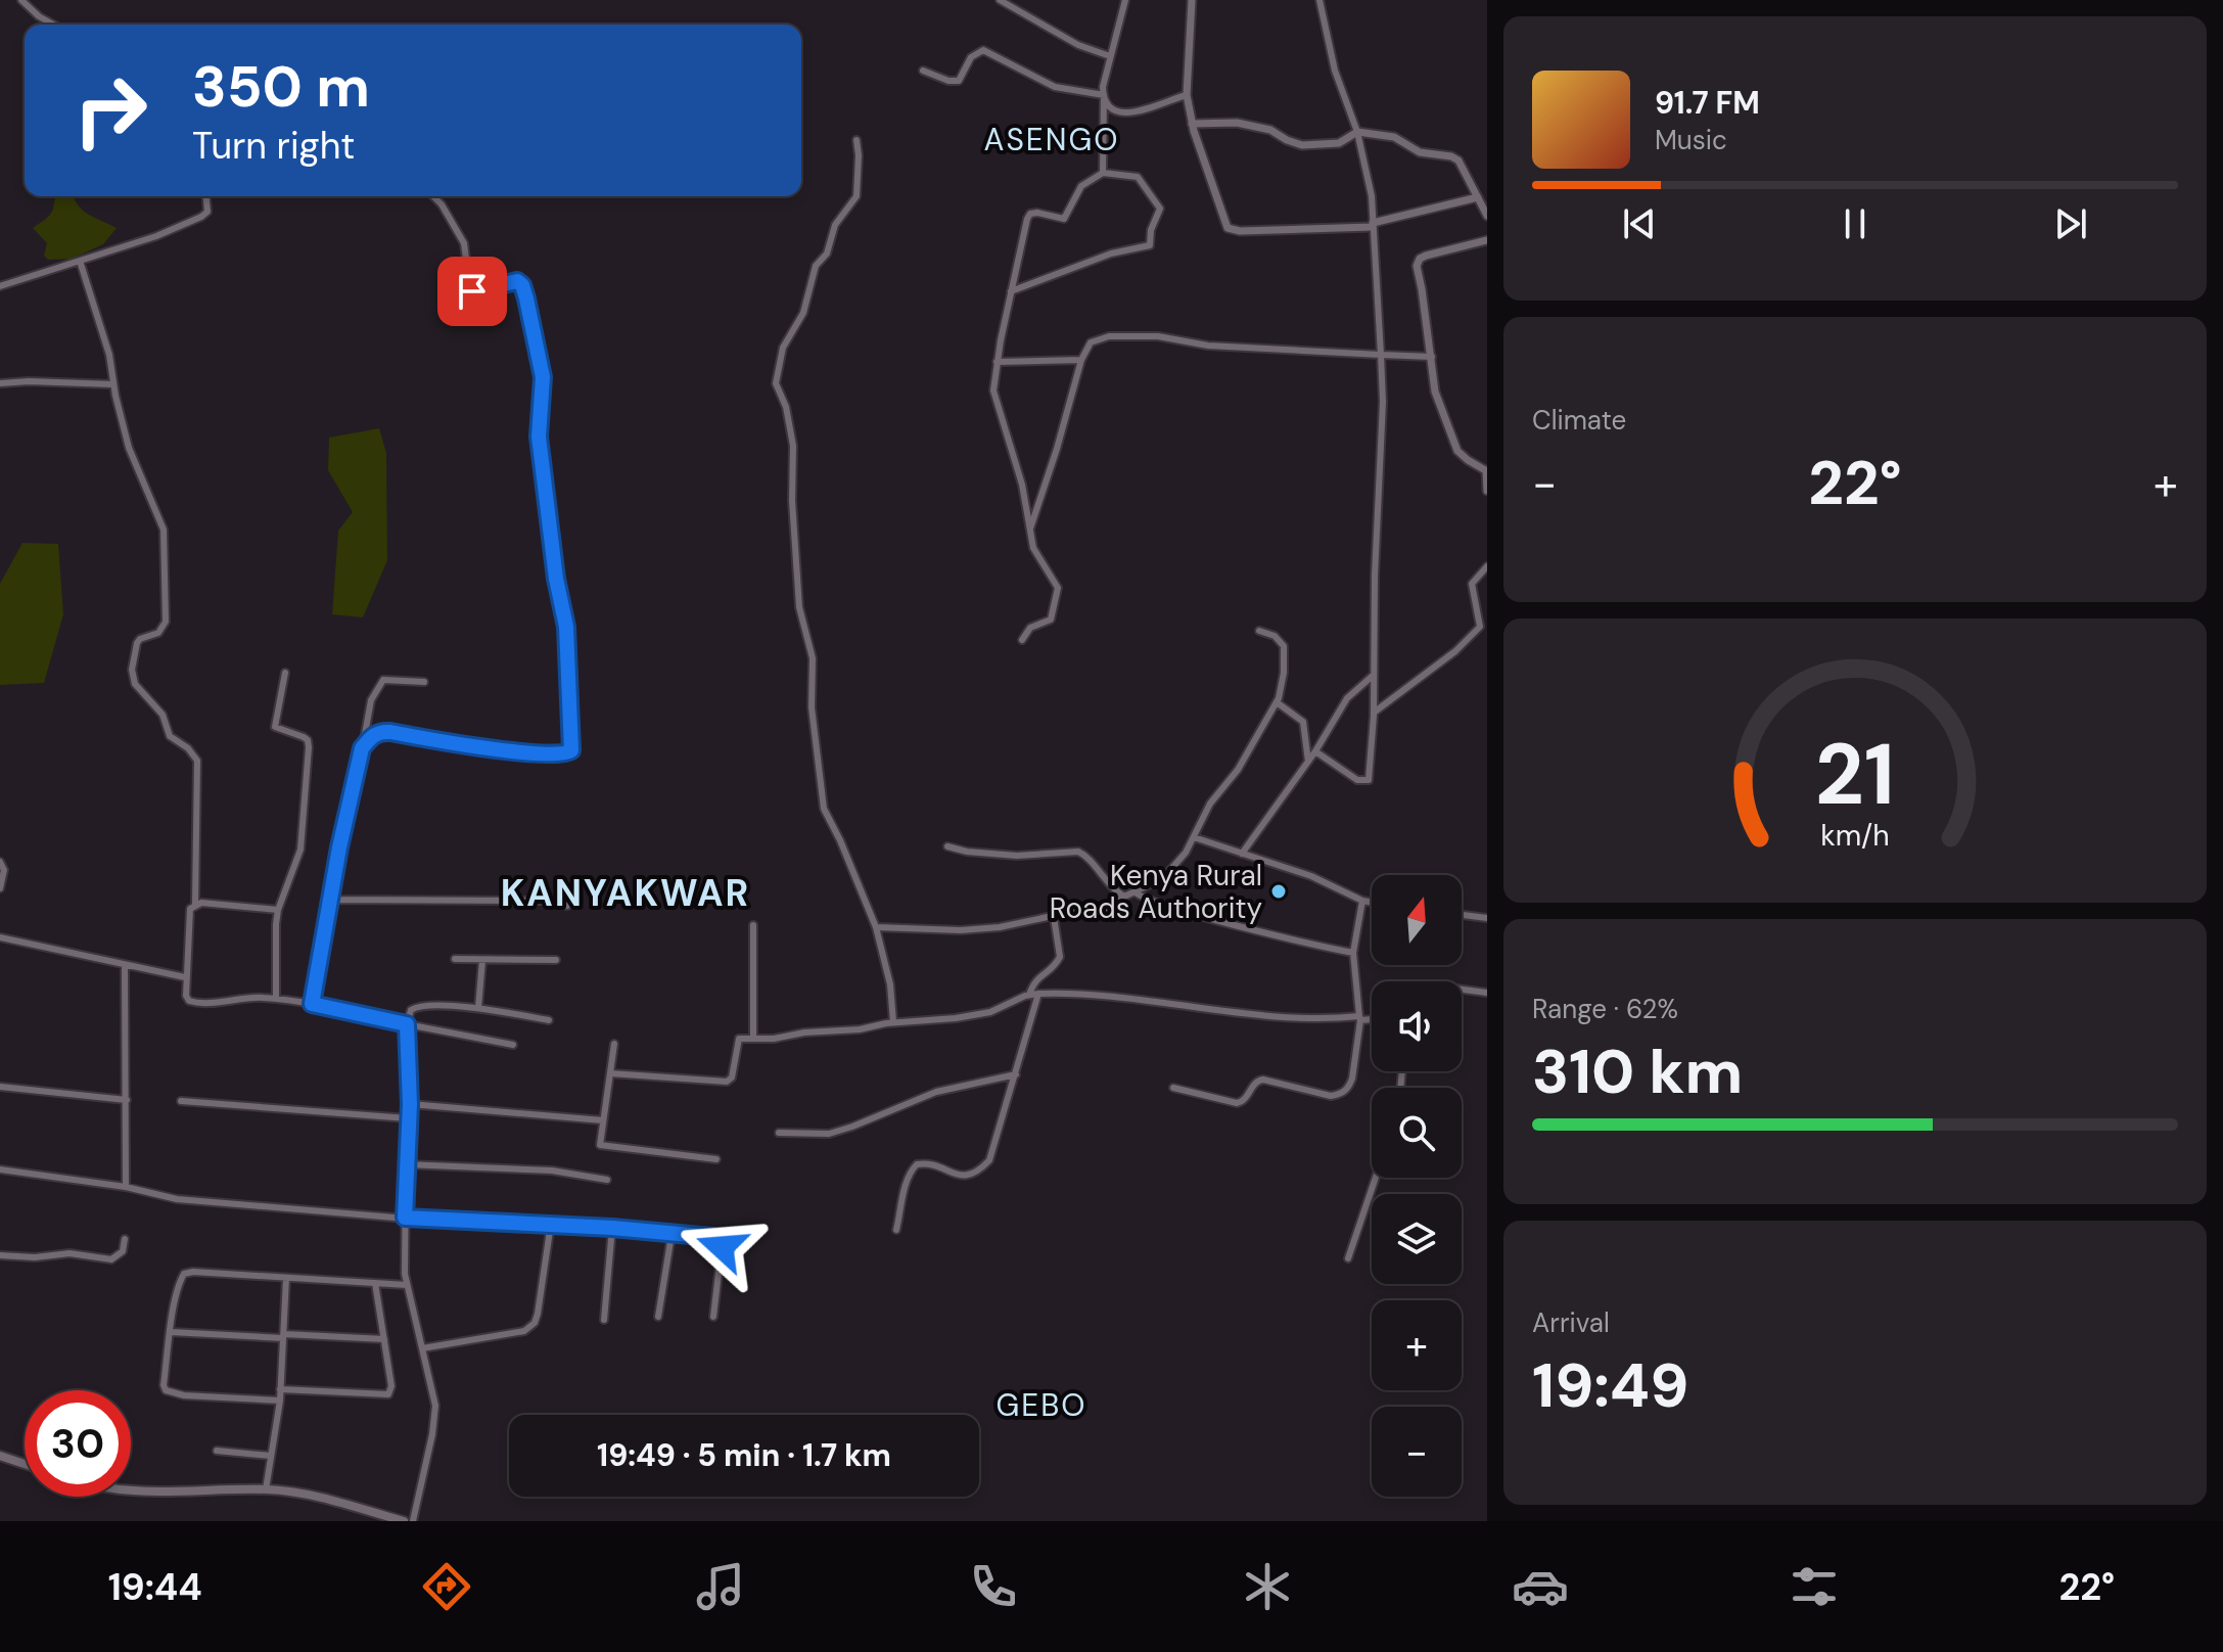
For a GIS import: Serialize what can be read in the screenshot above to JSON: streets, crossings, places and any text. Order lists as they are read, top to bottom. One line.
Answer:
{"districts":["ASENGO","KANYAKWAR","GEBO"],"places":["Kenya Rural Roads Authority"],"north":"top","page":{"turn":["350 m","Turn right"],"song":["91.7 FM","Music"],"tile":["Climate",["Range · 62%","310 km"],["Arrival","19:49"]],"heat":["−","22°","+"],"map_buttons":["+","−"],"limit":"30","trip":"19:49 · 5 min · 1.7 km","tabs":["19:44","22°"],"gauge":["21","km/h"]}}
